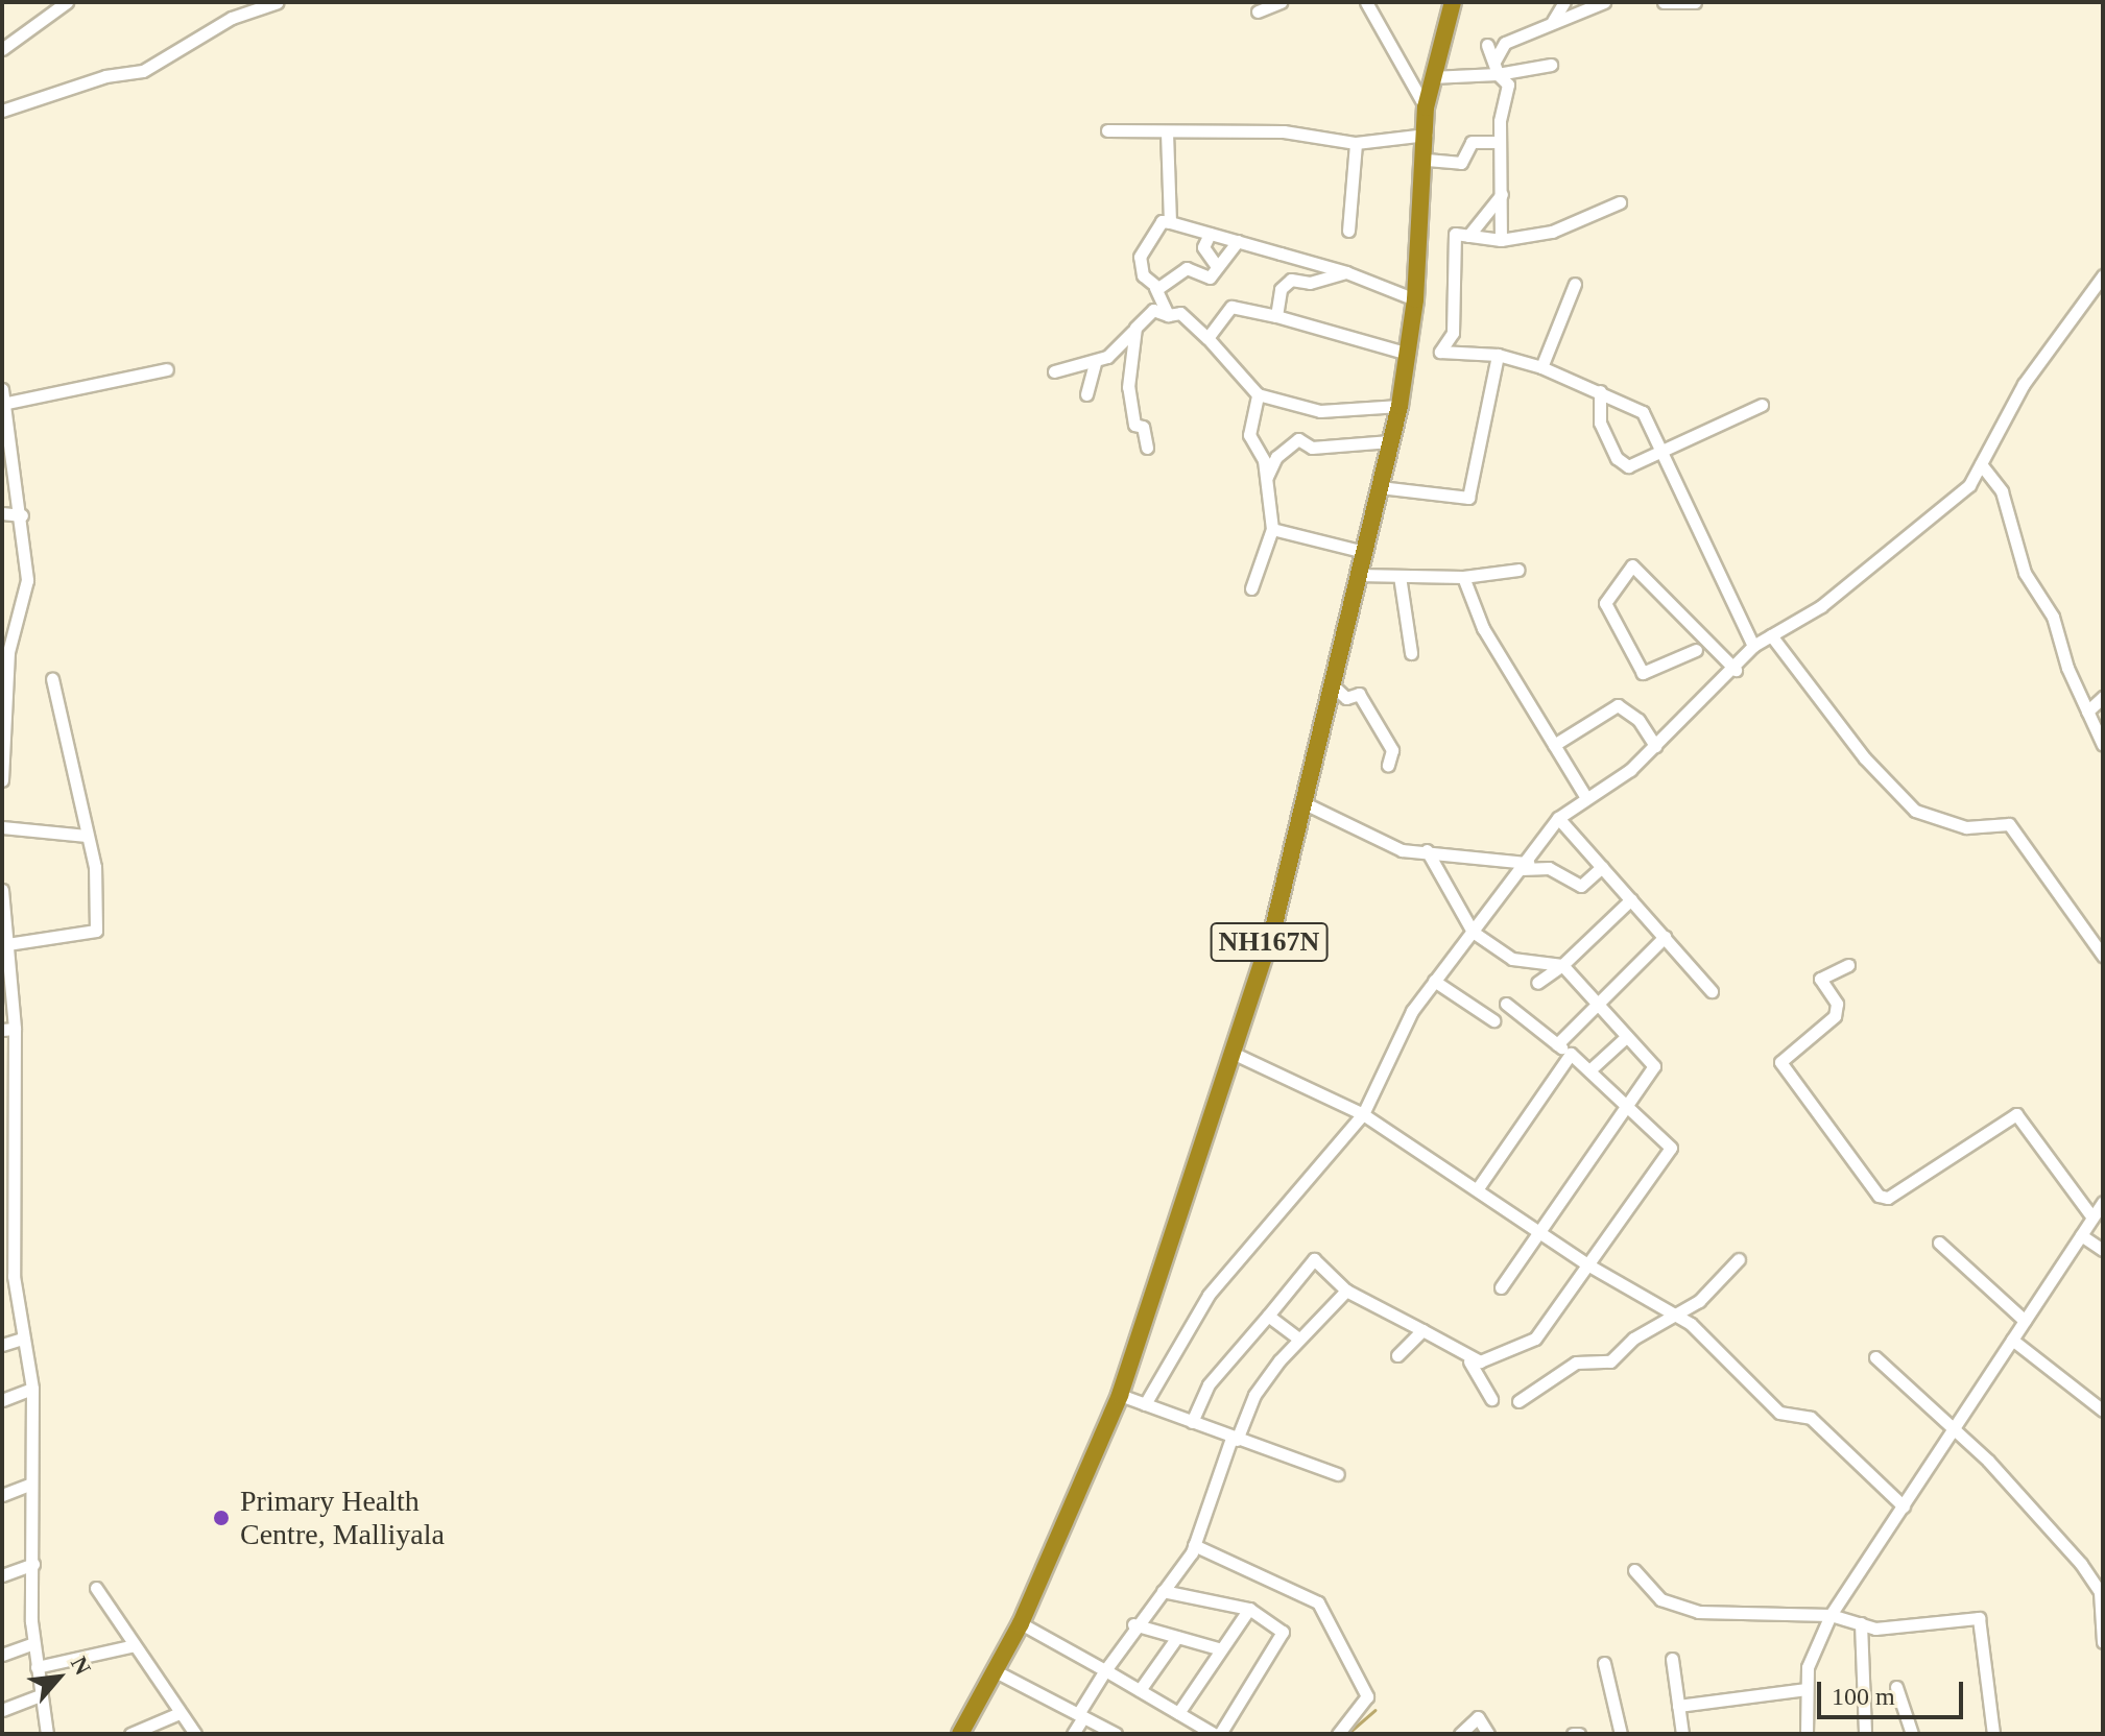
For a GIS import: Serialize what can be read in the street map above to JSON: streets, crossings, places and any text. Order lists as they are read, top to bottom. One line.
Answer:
{"streets":{"highway":["NH167N"]},"places":["Primary Health Centre, Malliyala"],"scale_bar":"100 m","north":"top right"}
